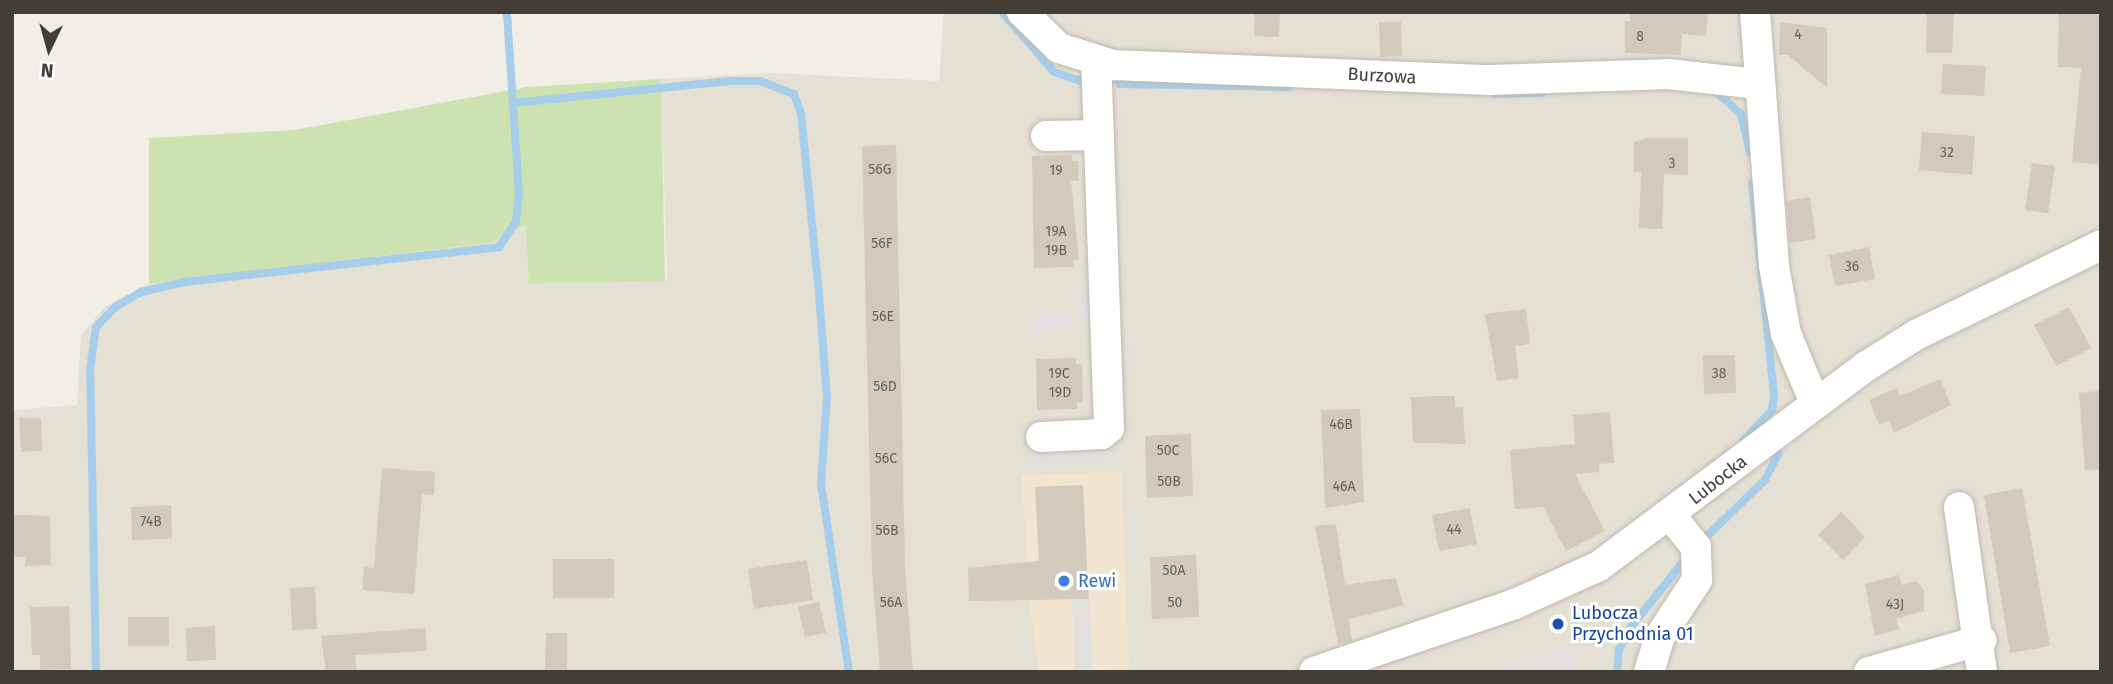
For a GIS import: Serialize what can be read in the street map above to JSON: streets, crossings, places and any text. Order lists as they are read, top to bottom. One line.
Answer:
{"streets":{"street":["Burzowa","Lubocka"]},"places":["Rewi","Lubocza Przychodnia 01"],"house_numbers":["4","8","32","3","56G","19","19A","56F","19B","36","56E","19C","38","56D","19D","46B","50C","56C","50B","46A","74B","44","56B","50A","56A","50","43J"],"north":"bottom"}
